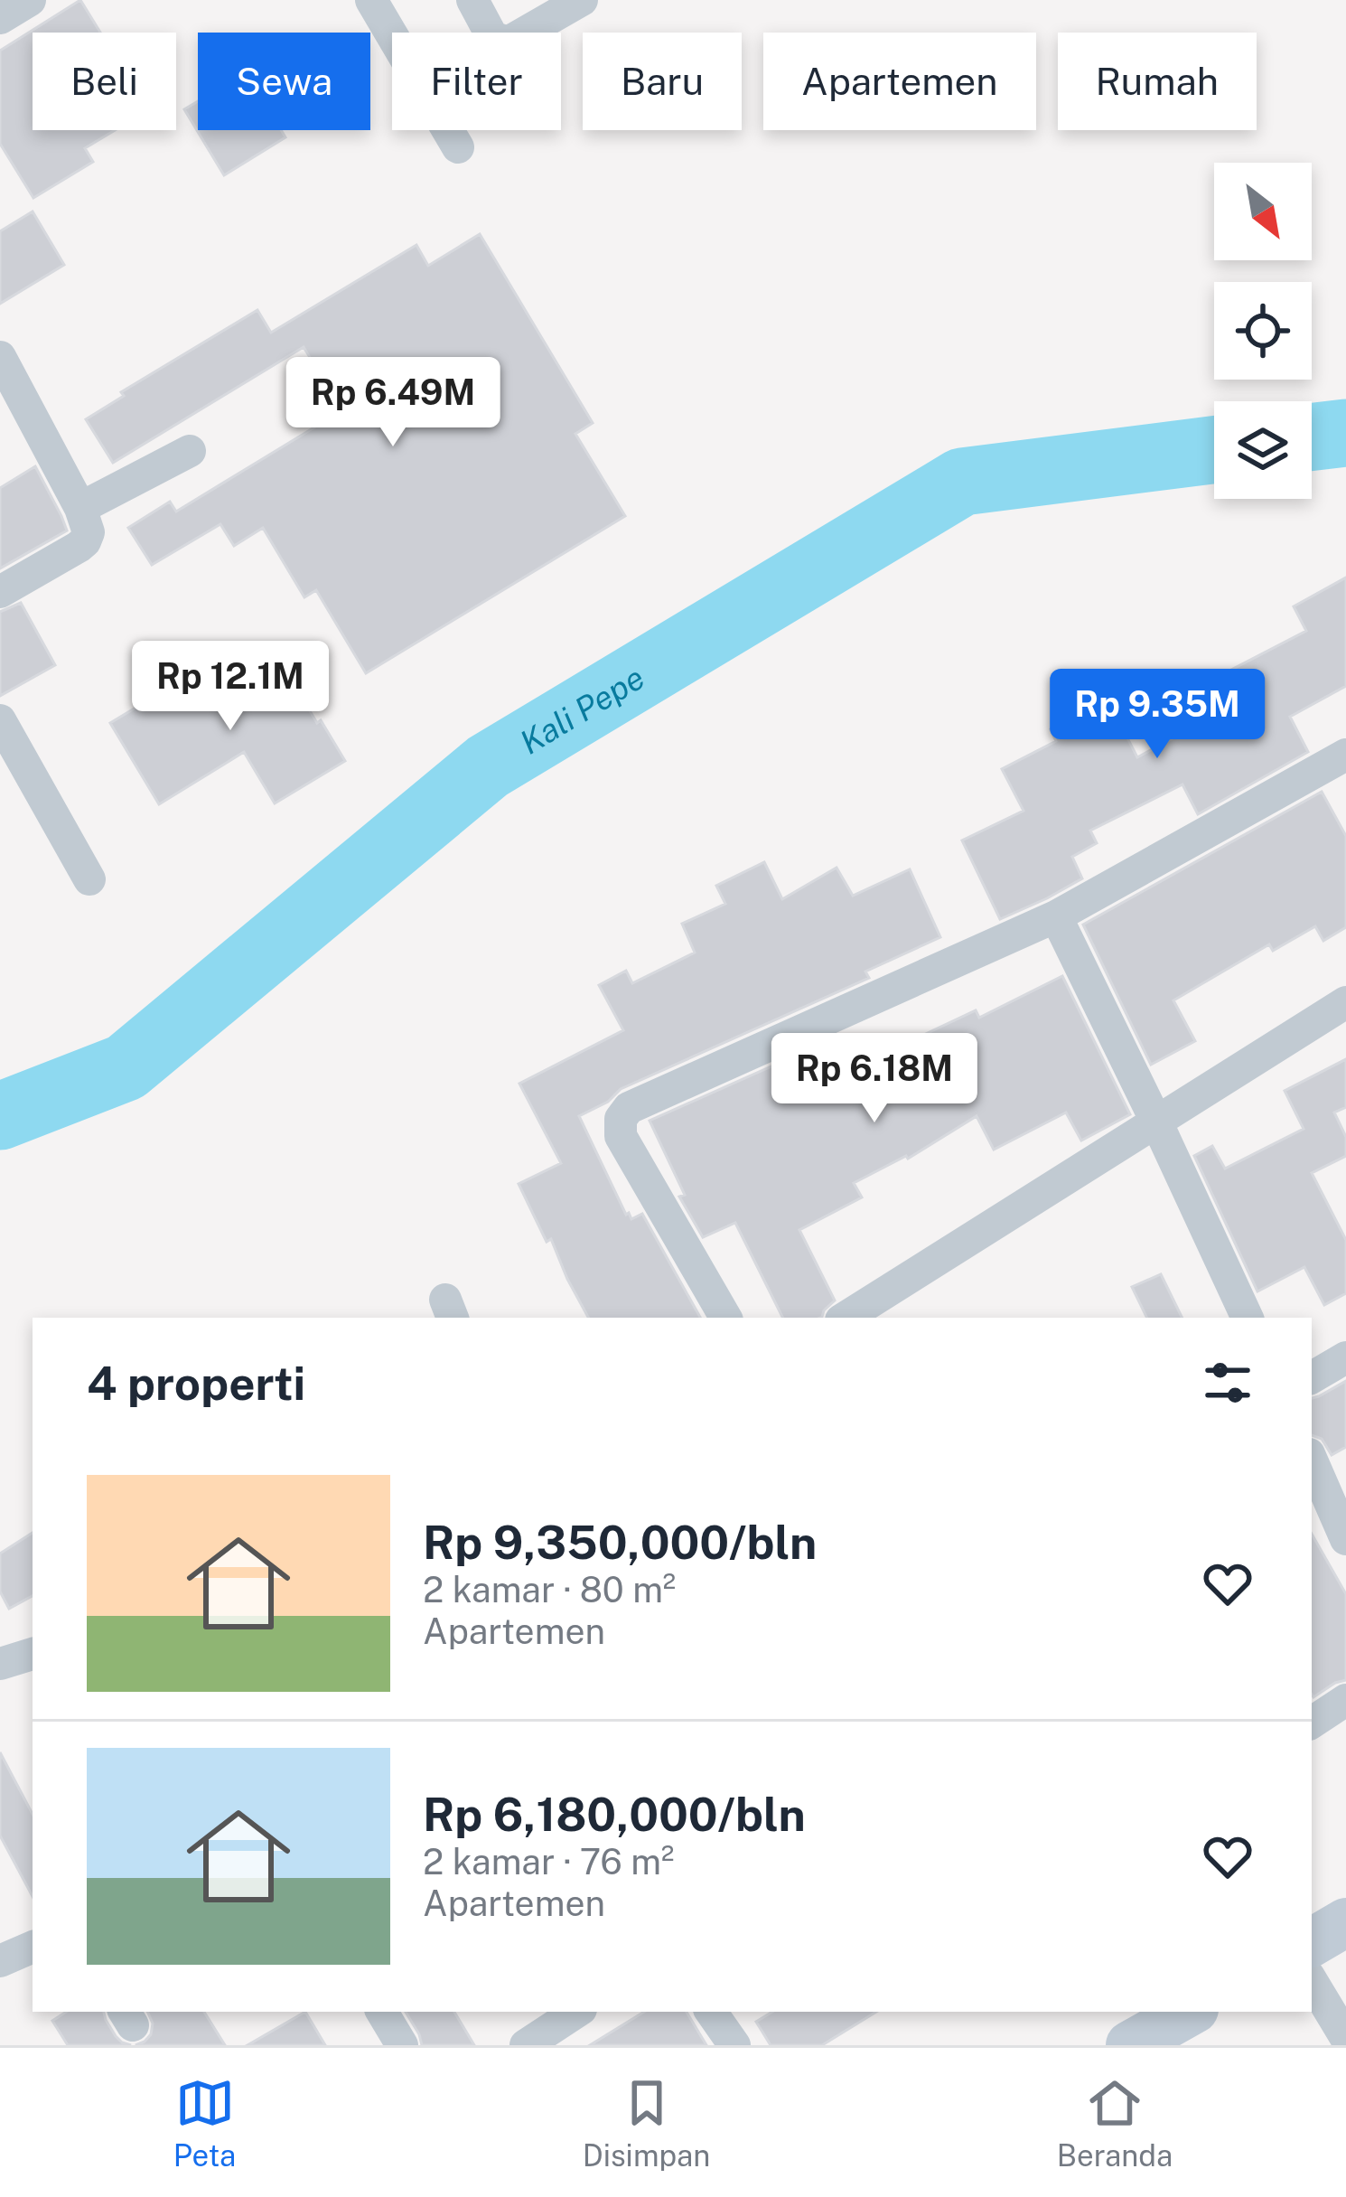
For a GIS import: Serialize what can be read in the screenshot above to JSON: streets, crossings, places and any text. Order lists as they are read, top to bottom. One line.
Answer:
{"water":["Kali Pepe"],"north":"bottom right","page":{"chip":["Beli","Sewa","Filter","Baru","Apartemen","Rumah"],"price":["Rp 6.49M","Rp 12.1M","Rp 9.35M","Rp 6.18M"],"heading":"4 properti","list":[{"name":"Rp 9,350,000/bln","note":"2 kamar · 80 m² · Apartemen"},{"name":"Rp 6,180,000/bln","note":"2 kamar · 76 m² · Apartemen"}],"tabs":["Peta","Disimpan","Beranda"]}}
